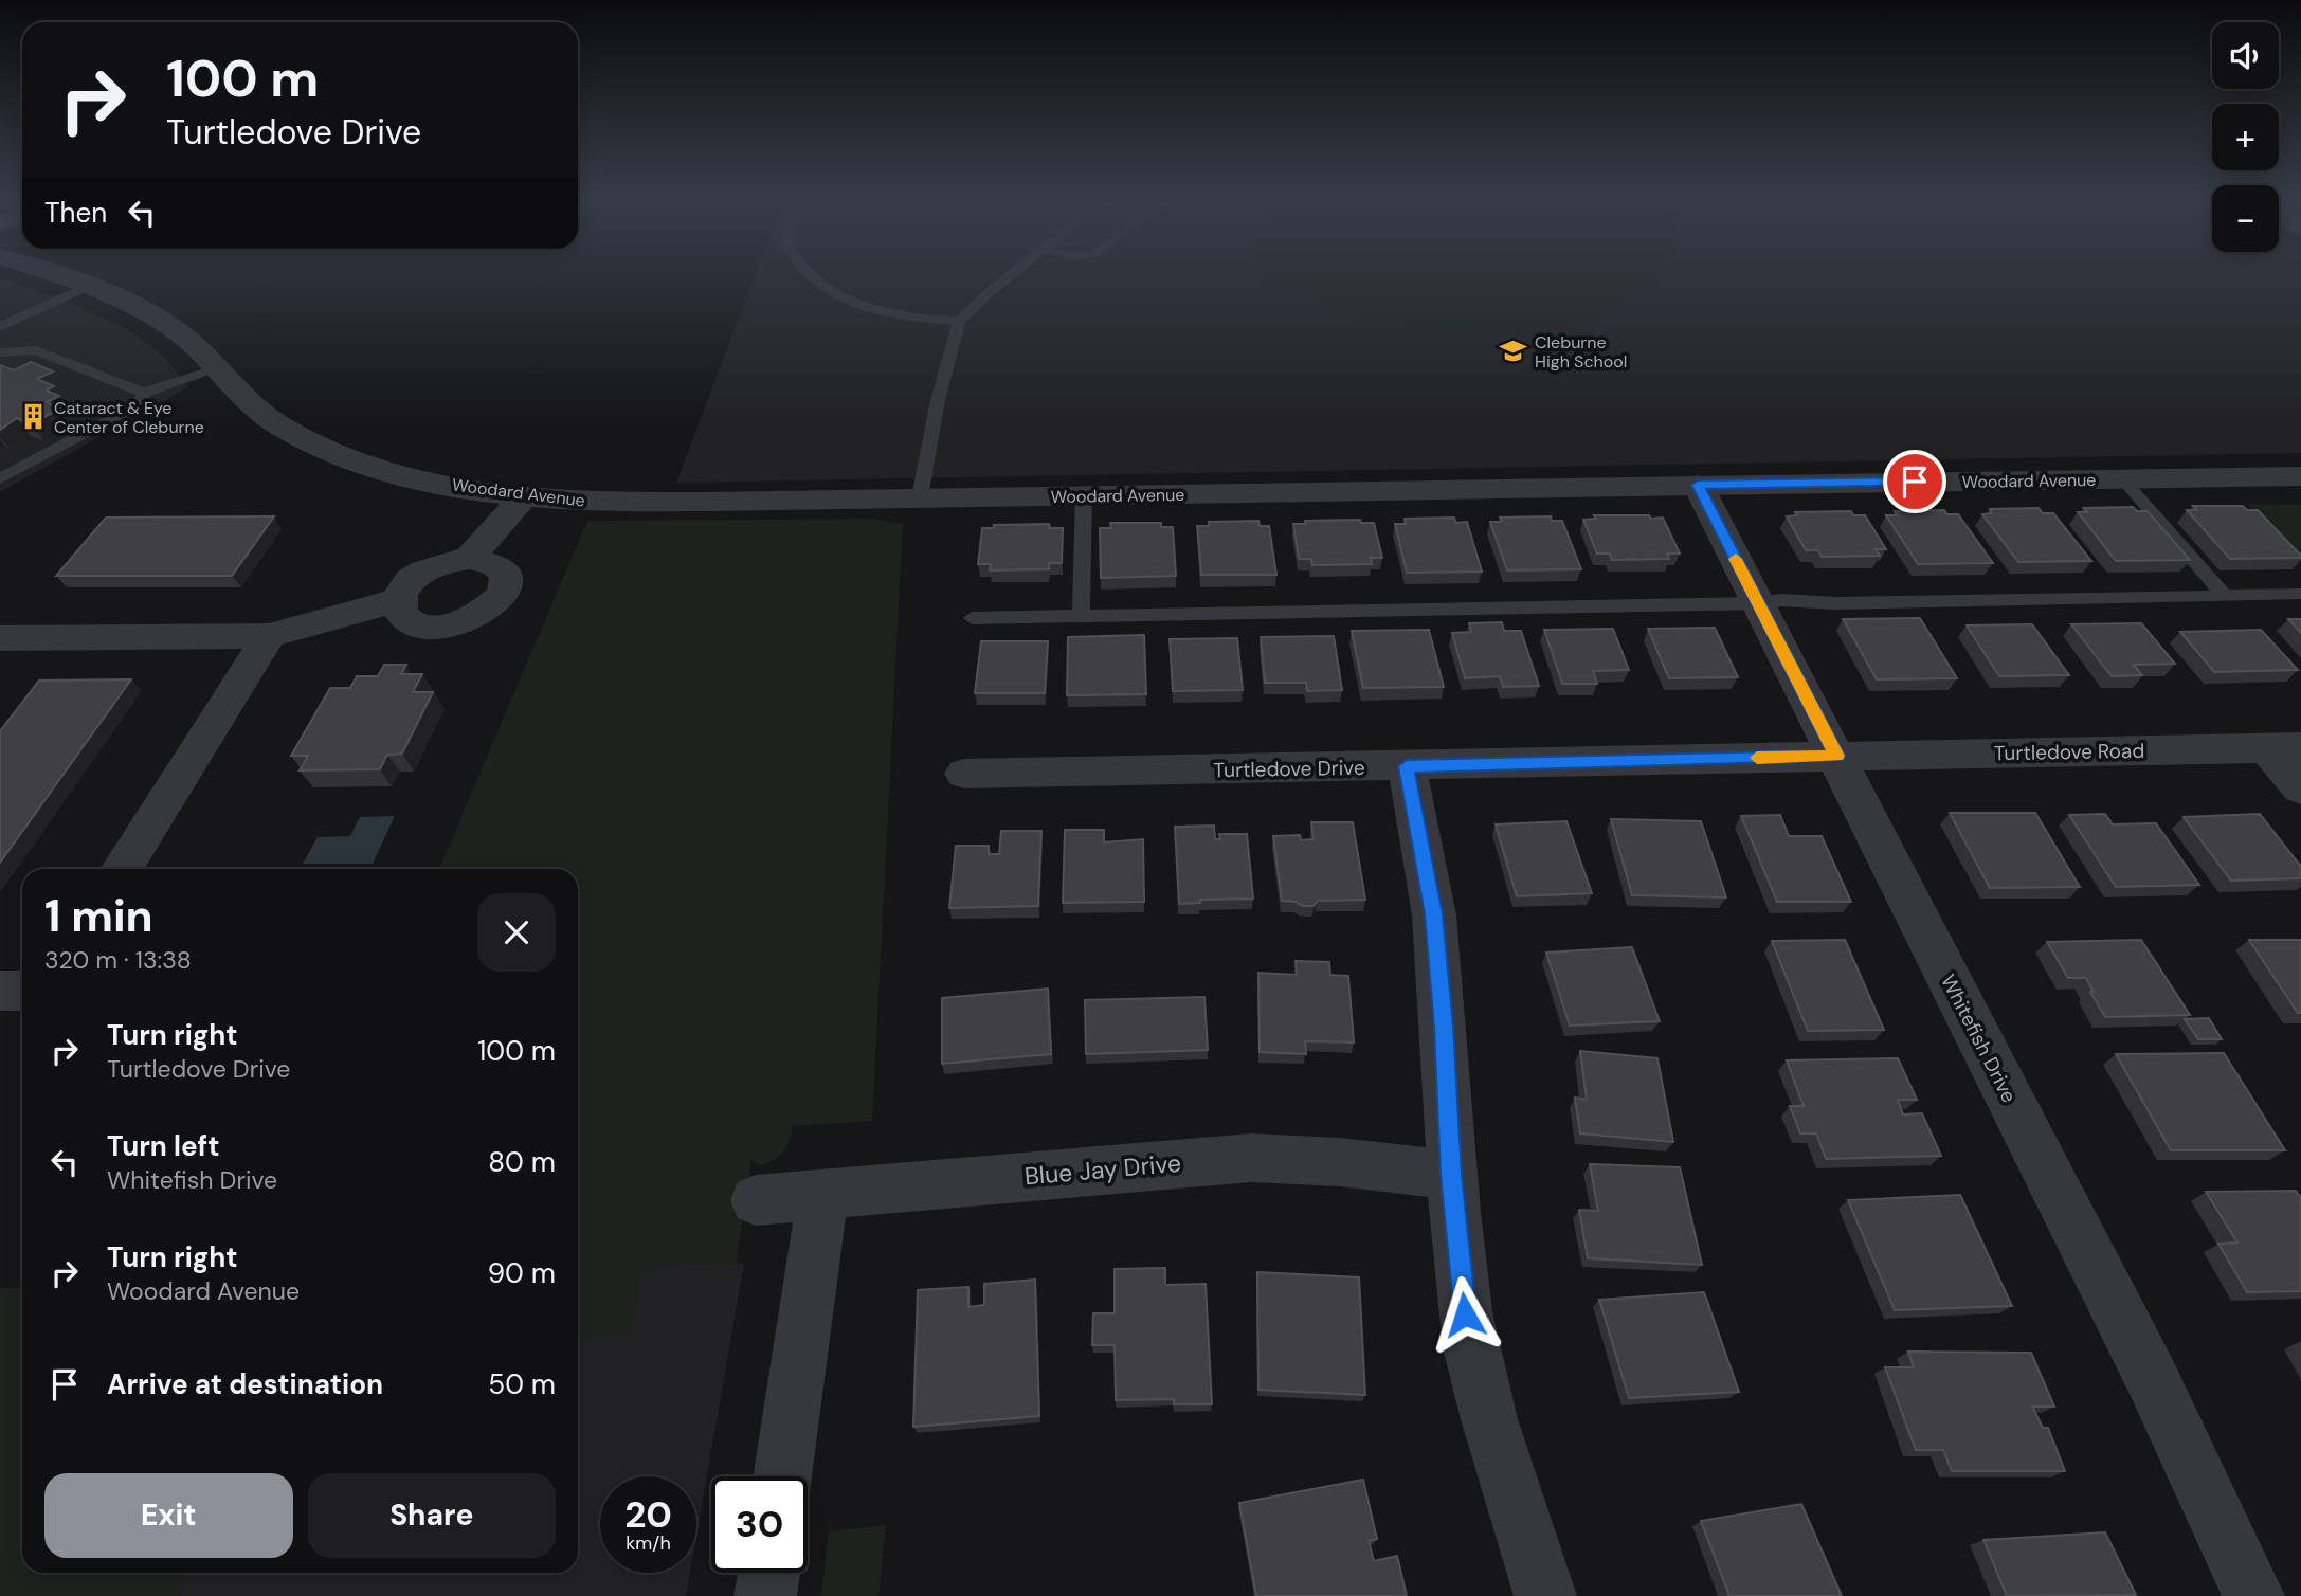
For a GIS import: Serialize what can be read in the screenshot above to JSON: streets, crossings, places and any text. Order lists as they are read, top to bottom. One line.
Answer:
{"streets":{"street":["Woodard Avenue","Turtledove Road","Turtledove Drive","Whitefish Drive","Blue Jay Drive"]},"crossings":[["Woodard Avenue","Whitefish Drive"],["Turtledove Road","Turtledove Drive"],["Turtledove Road","Whitefish Drive"],["Turtledove Drive","Whitefish Drive"]],"places":{"school or university":["Cleburne High School"],"building":["Cataract & Eye Center of Cleburne"]},"page":{"map_buttons":["+","−"],"turn":["100 m","Turtledove Drive"],"then":"Then","heading":["1 min","320 m · 13:38"],"list":[{"name":"Turn right","note":"Turtledove Drive","value":"100 m"},{"name":"Turn left","note":"Whitefish Drive","value":"80 m"},{"name":"Turn right","note":"Woodard Avenue","value":"90 m"},{"name":"Arrive at destination","value":"50 m"}],"buttons":["Exit","Share"],"speed":"20 km/h","limit":"30"}}
